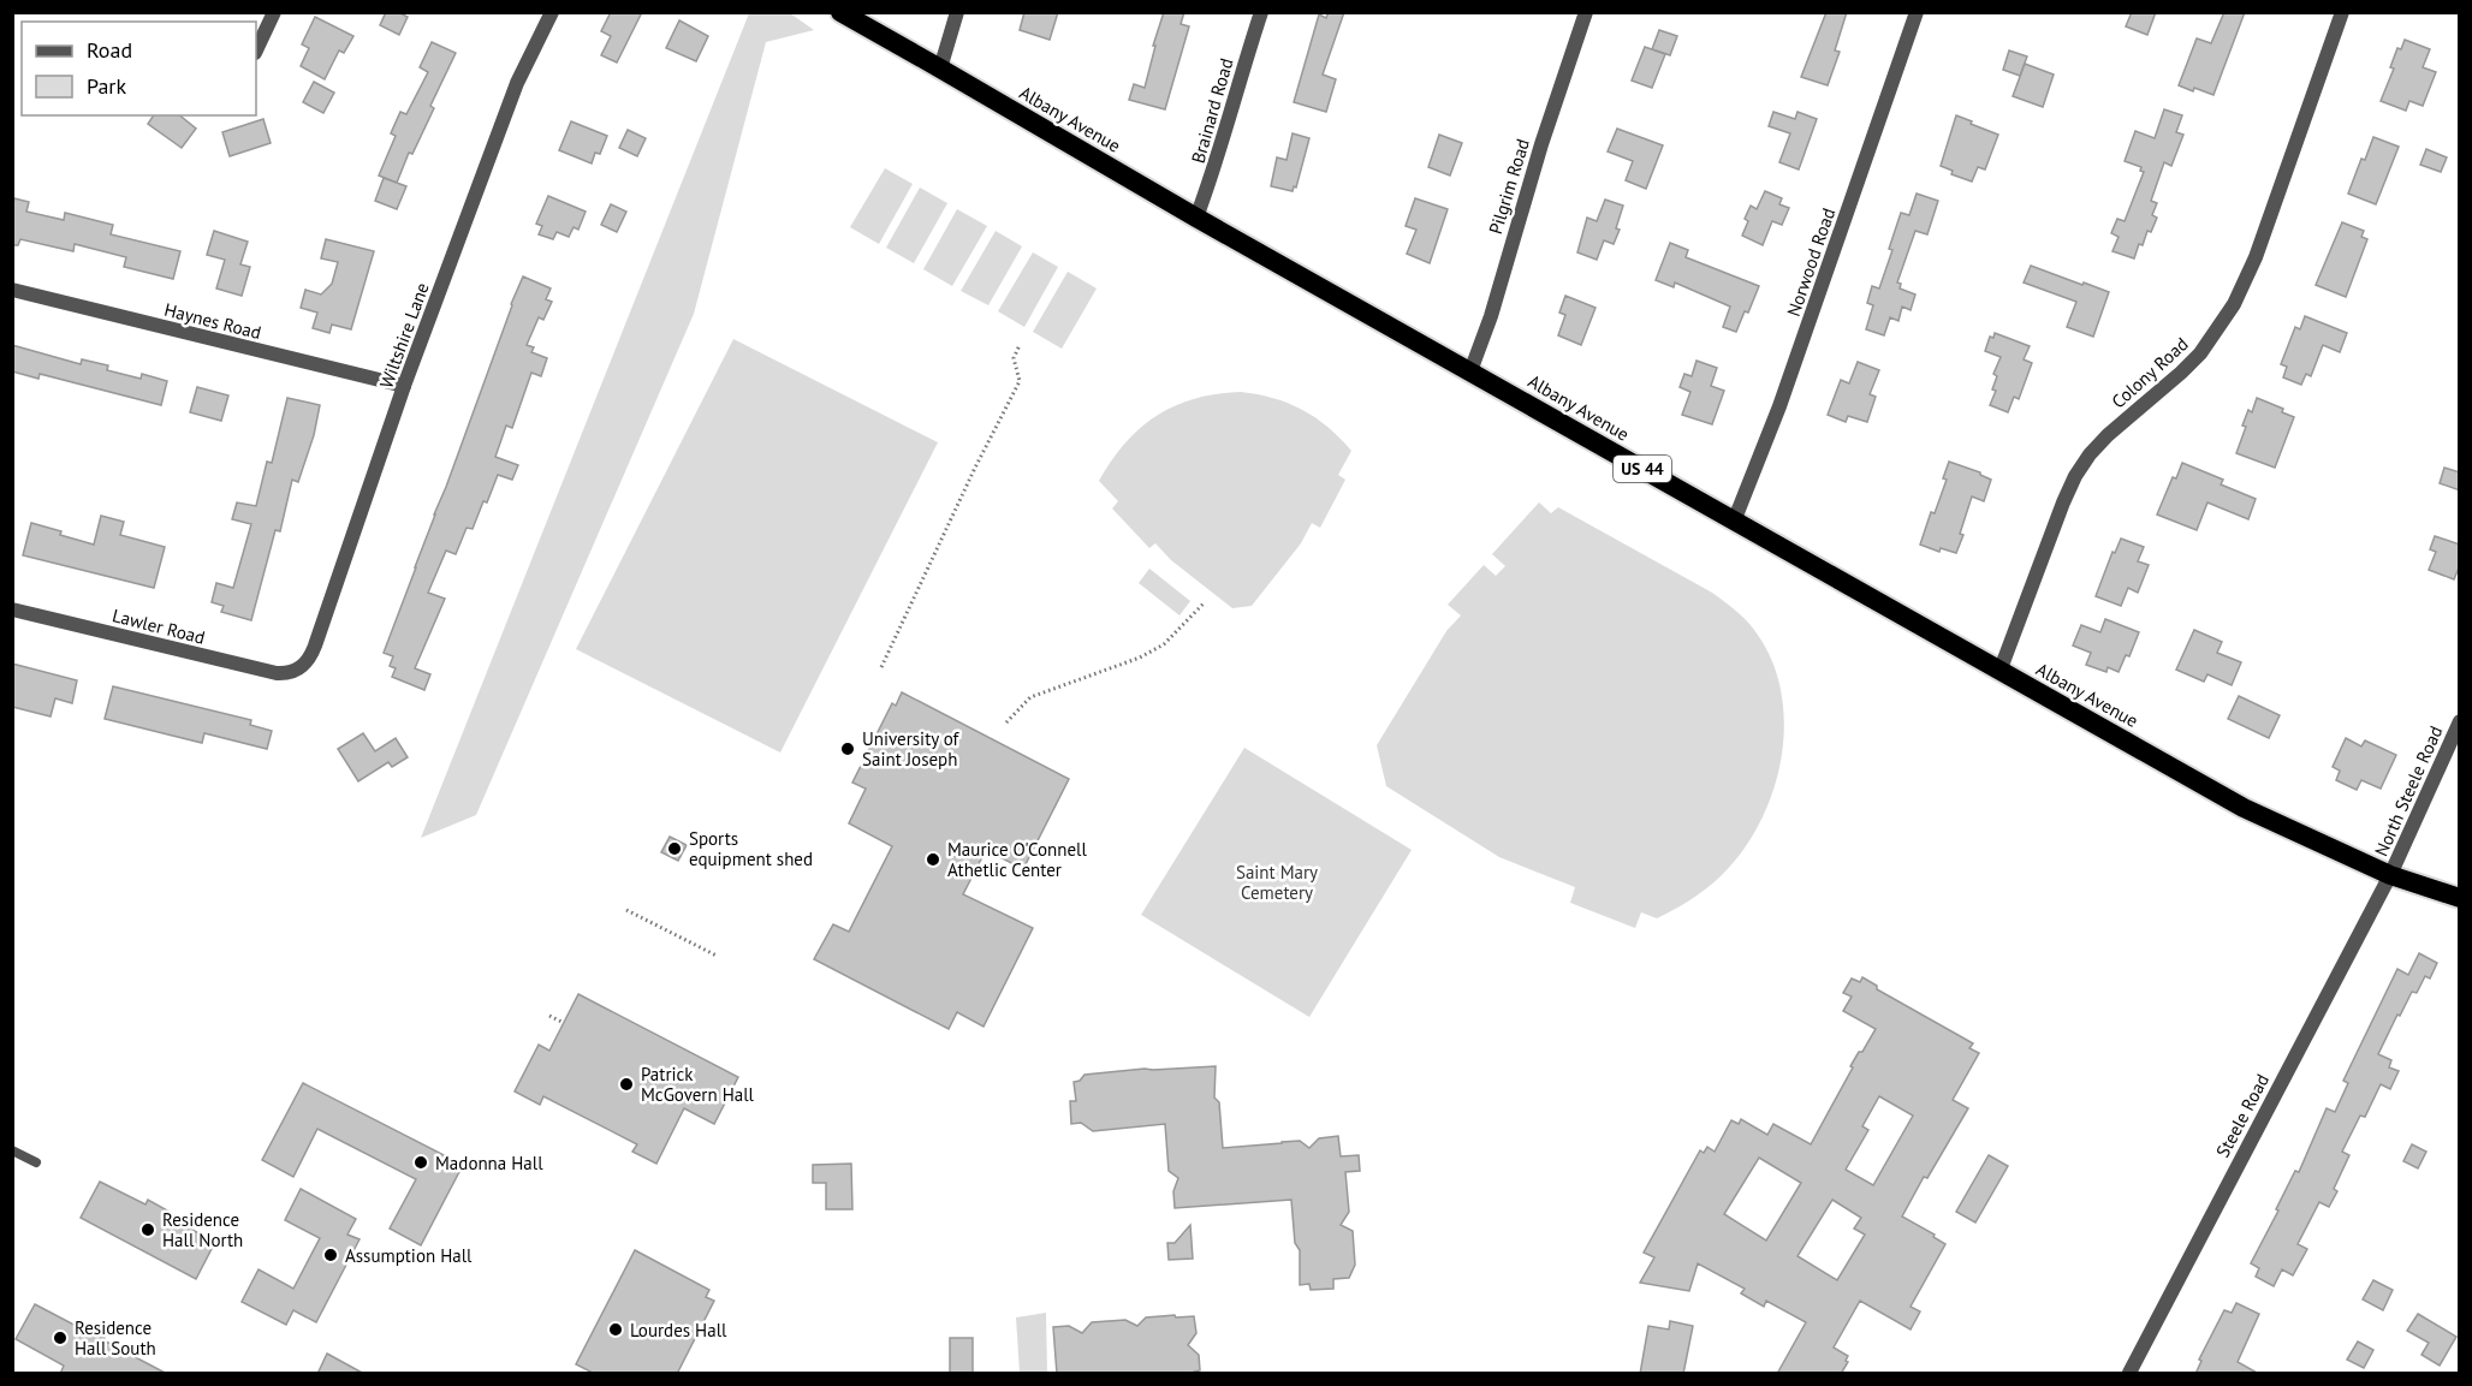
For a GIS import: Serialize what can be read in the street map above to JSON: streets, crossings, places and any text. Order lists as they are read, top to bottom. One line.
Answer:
{"streets":{"highway":["Albany Avenue","US 44"],"street":["Brainard Road","Pilgrim Road","Norwood Road","Haynes Road","Wiltshire Lane","Colony Road","Lawler Road","North Steele Road","Steele Road"]},"crossings":[["Brainard Road","Albany Avenue"],["Albany Avenue","Pilgrim Road"],["Albany Avenue","Norwood Road"],["Albany Avenue","Colony Road"],["Albany Avenue","North Steele Road"],["Albany Avenue","Steele Road"],["Haynes Road","Wiltshire Lane"],["Wiltshire Lane","Lawler Road"],["North Steele Road","Steele Road"]],"parks":["Saint Mary Cemetery"],"places":["University of Saint Joseph","Sports equipment shed","Maurice O'Connell Athetlic Center","Patrick McGovern Hall","Madonna Hall","Residence Hall North","Assumption Hall","Lourdes Hall","Residence Hall South"],"legend":["Road","Park"]}
